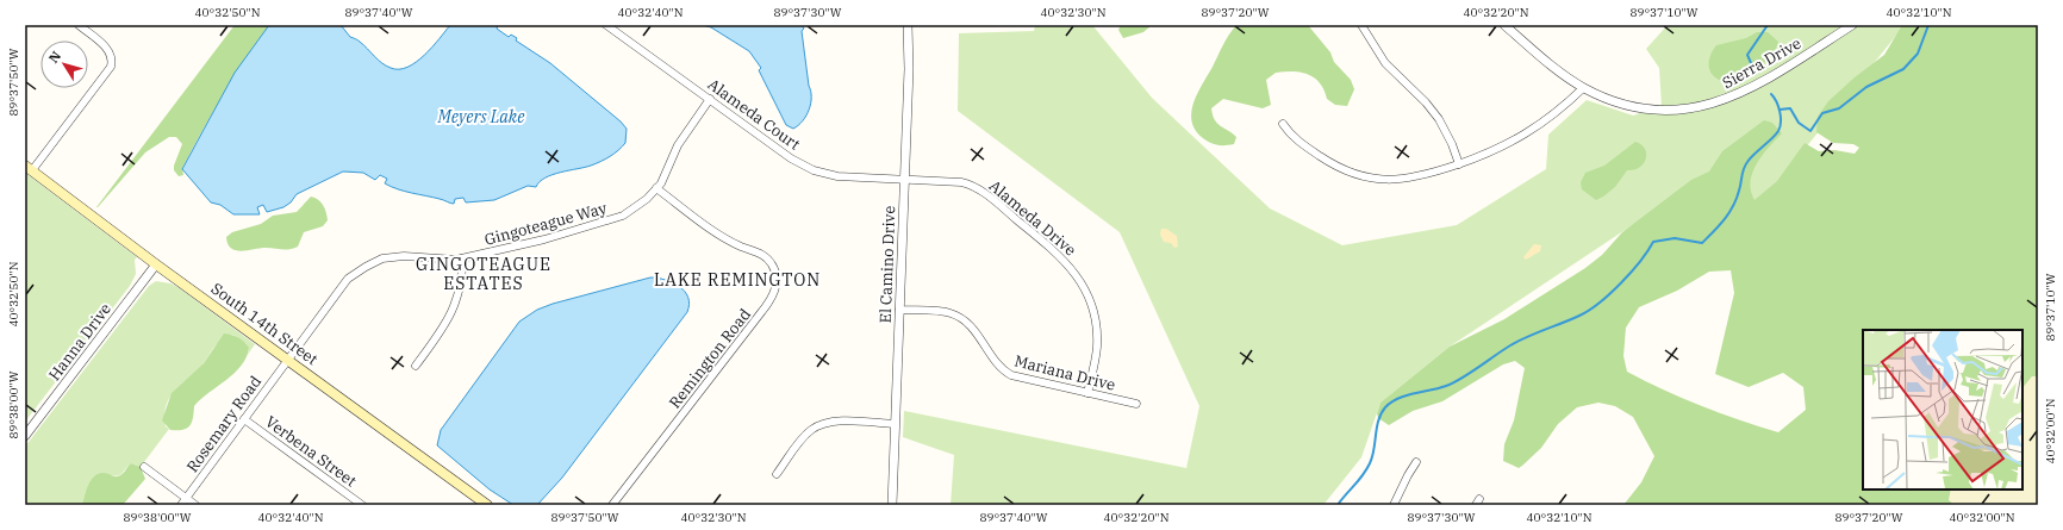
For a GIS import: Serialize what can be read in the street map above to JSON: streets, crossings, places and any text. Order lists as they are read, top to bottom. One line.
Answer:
{"streets":{"main road":["South 14th Street"],"street":["Sierra Drive","Alameda Court","Alameda Drive","Gingoteague Way","El Camino Drive","Hanna Drive","Remington Road","Mariana Drive","Rosemary Road","Verbena Street"]},"crossings":[["Alameda Court","Alameda Drive"],["Alameda Court","Gingoteague Way"],["Alameda Court","El Camino Drive"],["Alameda Drive","El Camino Drive"],["Alameda Drive","Mariana Drive"],["Gingoteague Way","South 14th Street"],["Gingoteague Way","Remington Road"],["Gingoteague Way","Rosemary Road"],["El Camino Drive","Mariana Drive"],["South 14th Street","Hanna Drive"],["South 14th Street","Rosemary Road"],["Rosemary Road","Verbena Street"]],"districts":["GINGOTEAGUE ESTATES","LAKE REMINGTON"],"water":["Meyers Lake"],"north":"top left","coordinates":["40°32'50\"N","89°37'40\"W","40°32'40\"N","89°37'30\"W","40°32'30\"N","89°37'20\"W","40°32'20\"N","89°37'10\"W","40°32'10\"N","89°37'50\"W","89°38'00\"W","40°32'00\"N"]}
